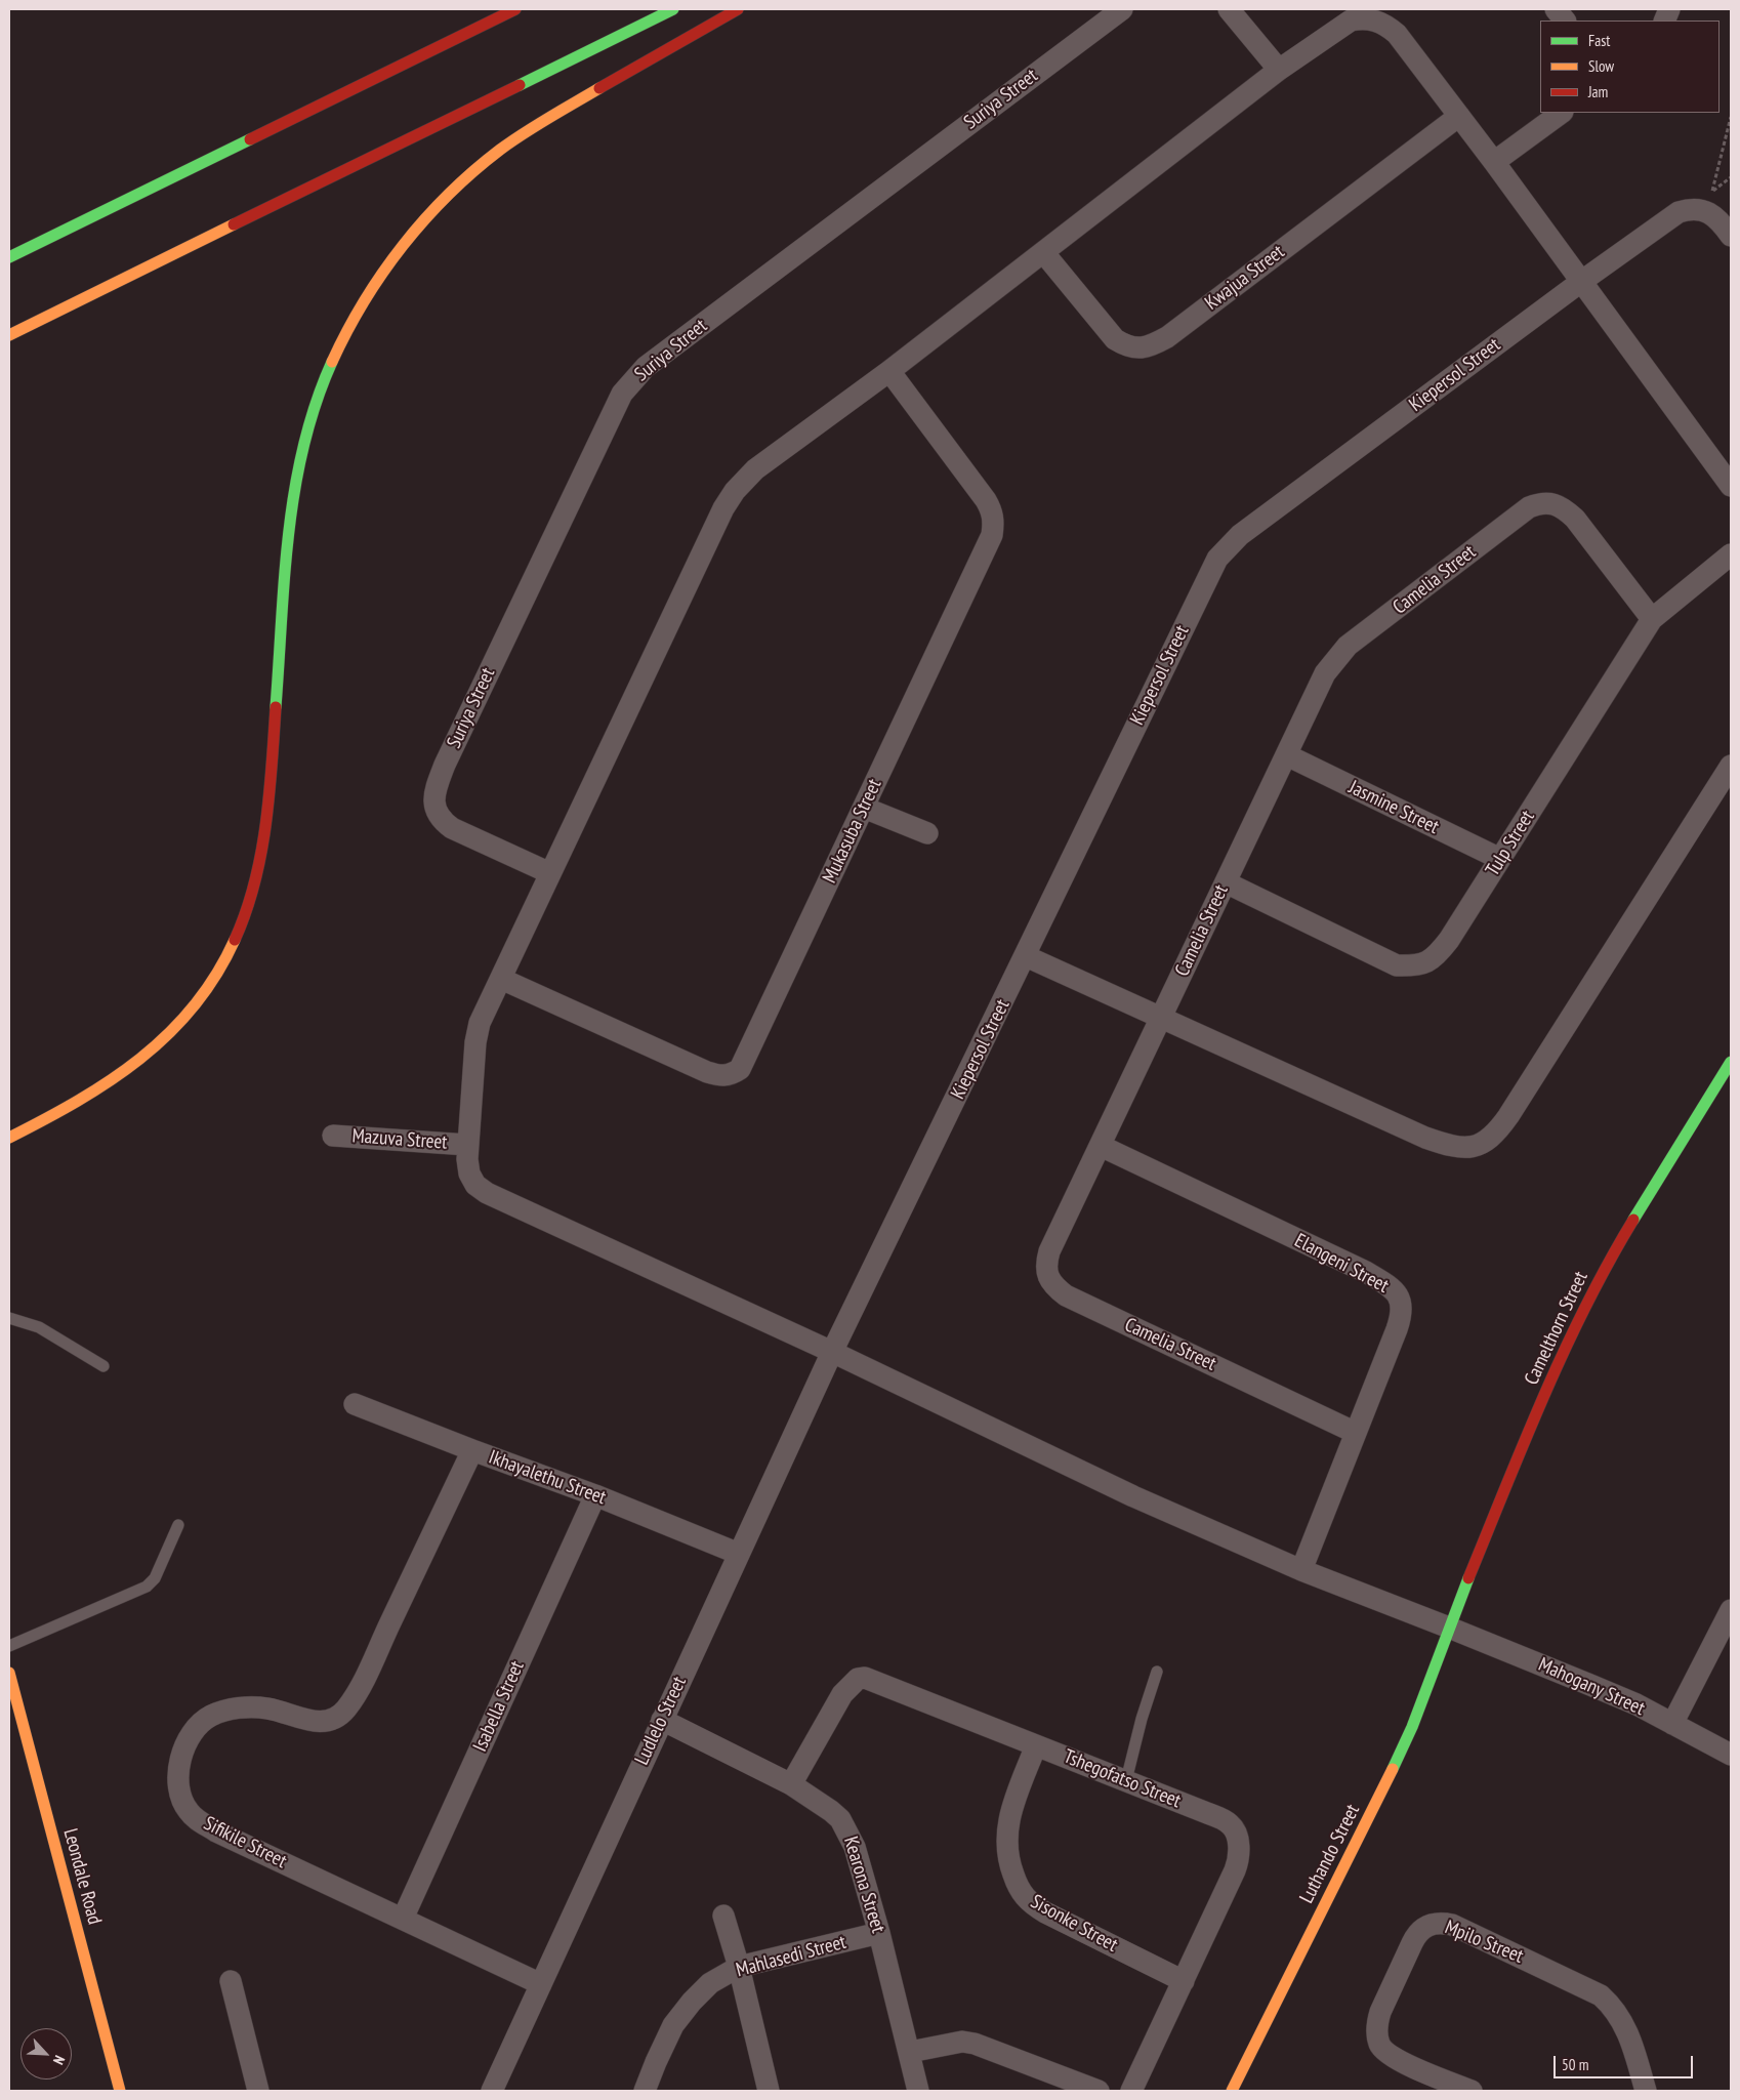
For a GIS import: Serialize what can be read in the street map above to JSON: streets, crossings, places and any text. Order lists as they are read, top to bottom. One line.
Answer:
{"streets":{"main road":["Camelthorn Street","Luthando Street","Leondale Road"],"street":["Suriya Street","Kwajua Street","Kiepersol Street","Camelia Street","Jasmine Street","Mukasuba Street","Tulp Street","Mazuva Street","Elangeni Street","Ikhayalethu Street","Mahogany Street","Isabella Street","Ludlelo Street","Tshegofatso Street","Sifikile Street","Kearona Street","Sisonke Street","Mpilo Street","Mahlasedi Street"]},"crossings":[["Suriya Street","Mahogany Street"],["Kwajua Street","Mahogany Street"],["Kiepersol Street","Mahogany Street"],["Kiepersol Street","Ludlelo Street"],["Camelia Street","Jasmine Street"],["Camelia Street","Tulp Street"],["Camelia Street","Elangeni Street"],["Jasmine Street","Tulp Street"],["Mukasuba Street","Mahogany Street"],["Mazuva Street","Mahogany Street"],["Elangeni Street","Mahogany Street"],["Camelthorn Street","Mahogany Street"],["Camelthorn Street","Luthando Street"],["Ikhayalethu Street","Isabella Street"],["Ikhayalethu Street","Ludlelo Street"],["Ikhayalethu Street","Sifikile Street"],["Mahogany Street","Ludlelo Street"],["Mahogany Street","Luthando Street"],["Isabella Street","Sifikile Street"],["Ludlelo Street","Sifikile Street"],["Ludlelo Street","Kearona Street"],["Tshegofatso Street","Kearona Street"],["Tshegofatso Street","Sisonke Street"],["Kearona Street","Mahlasedi Street"]],"legend":["Fast","Slow","Jam"],"scale_bar":"50 m","north":"bottom right"}
